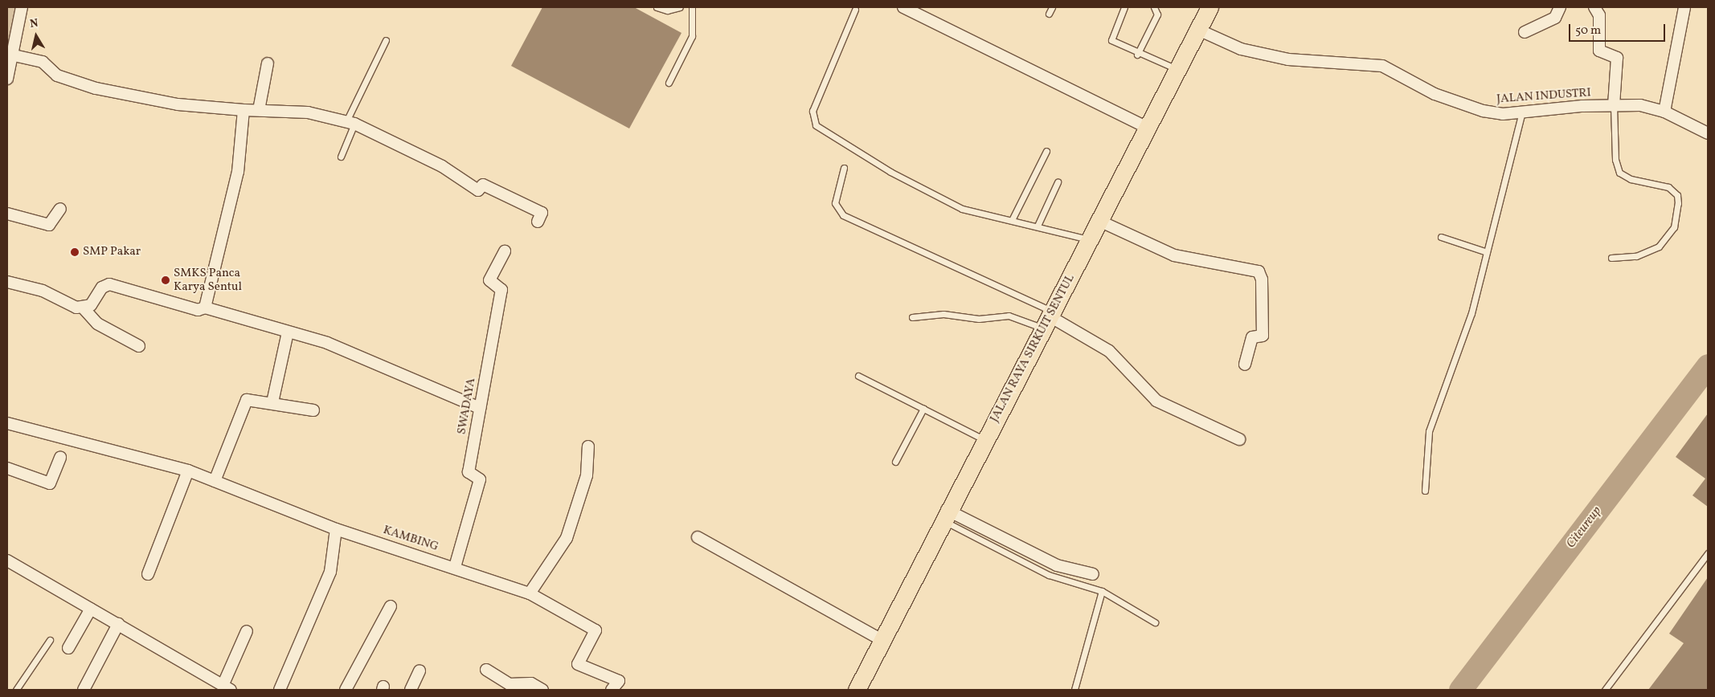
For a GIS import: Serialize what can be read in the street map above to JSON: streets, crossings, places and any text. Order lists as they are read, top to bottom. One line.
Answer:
{"streets":{"main road":["JALAN RAYA SIRKUIT SENTUL"],"street":["JALAN INDUSTRI","SWADAYA","KAMBING"]},"crossings":[["JALAN INDUSTRI","JALAN RAYA SIRKUIT SENTUL"],["SWADAYA","KAMBING"]],"water":["Citeureup"],"places":["SMP Pakar","SMKS Panca Karya Sentul"],"scale_bar":"50 m","north":"top"}
